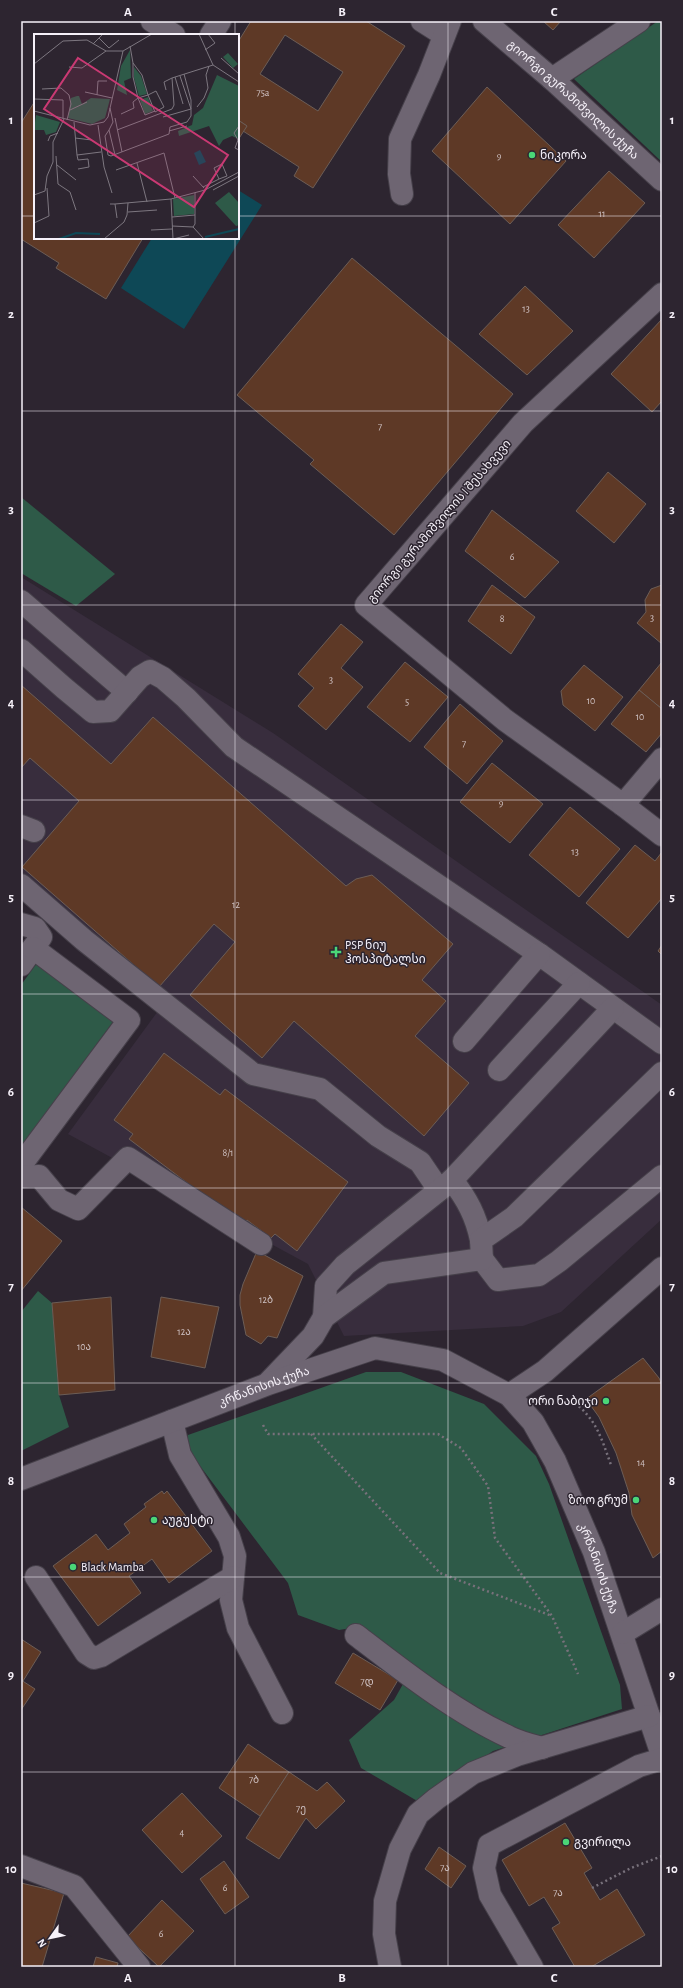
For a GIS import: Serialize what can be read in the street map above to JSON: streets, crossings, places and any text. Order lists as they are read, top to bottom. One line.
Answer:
{"streets":{"street":["გიორგი გურამიშვილის ქუჩა","გიორგი გურამიშვილის I შესახვევი","კრწანისის ქუჩა"]},"places":{"other":["ნიკორა","ორი ნაბიჯი","ზოო გრუმ","აუგუსტი","Black Mamba","გვირილა"],"health":["PSP ნიუ ჰოსპიტალსი"]},"house_numbers":["75a","9","11","13","7","6","3","8","3","10","5","10","7","9","13","12","8/1","12ბ","12ა","10ა","14","7დ","7ბ","7ე","4","7ა","6","7ა","6"],"north":"bottom left","grid":{"columns":["A","B","C"],"rows":["1","2","3","4","5","6","7","8","9","10"]}}
